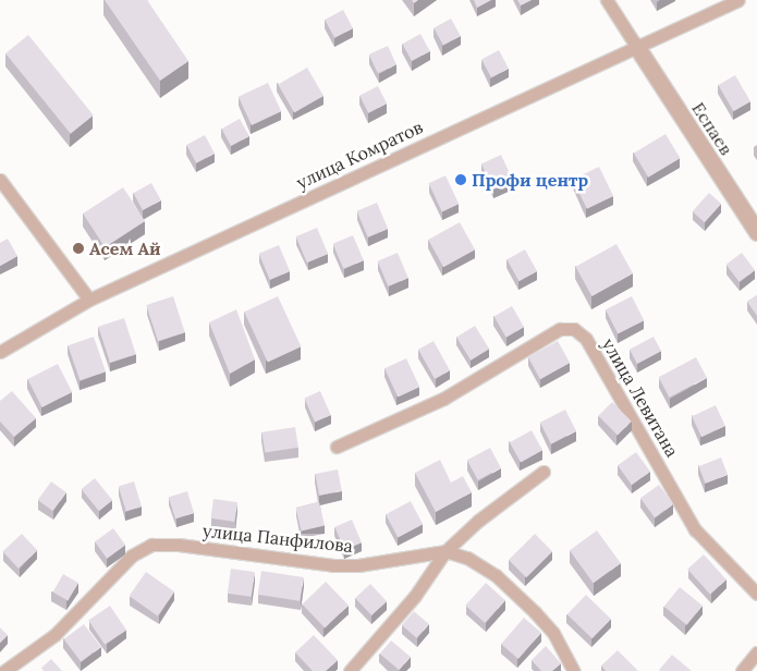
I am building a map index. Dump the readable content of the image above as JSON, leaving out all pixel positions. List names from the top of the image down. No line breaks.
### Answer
{"streets":{"street":["Еспаев","улица Комратов","улица Левитана","улица Панфилова"]},"crossings":[["Еспаев","улица Комратов"]],"places":["Профи центр","Асем Ай"]}
